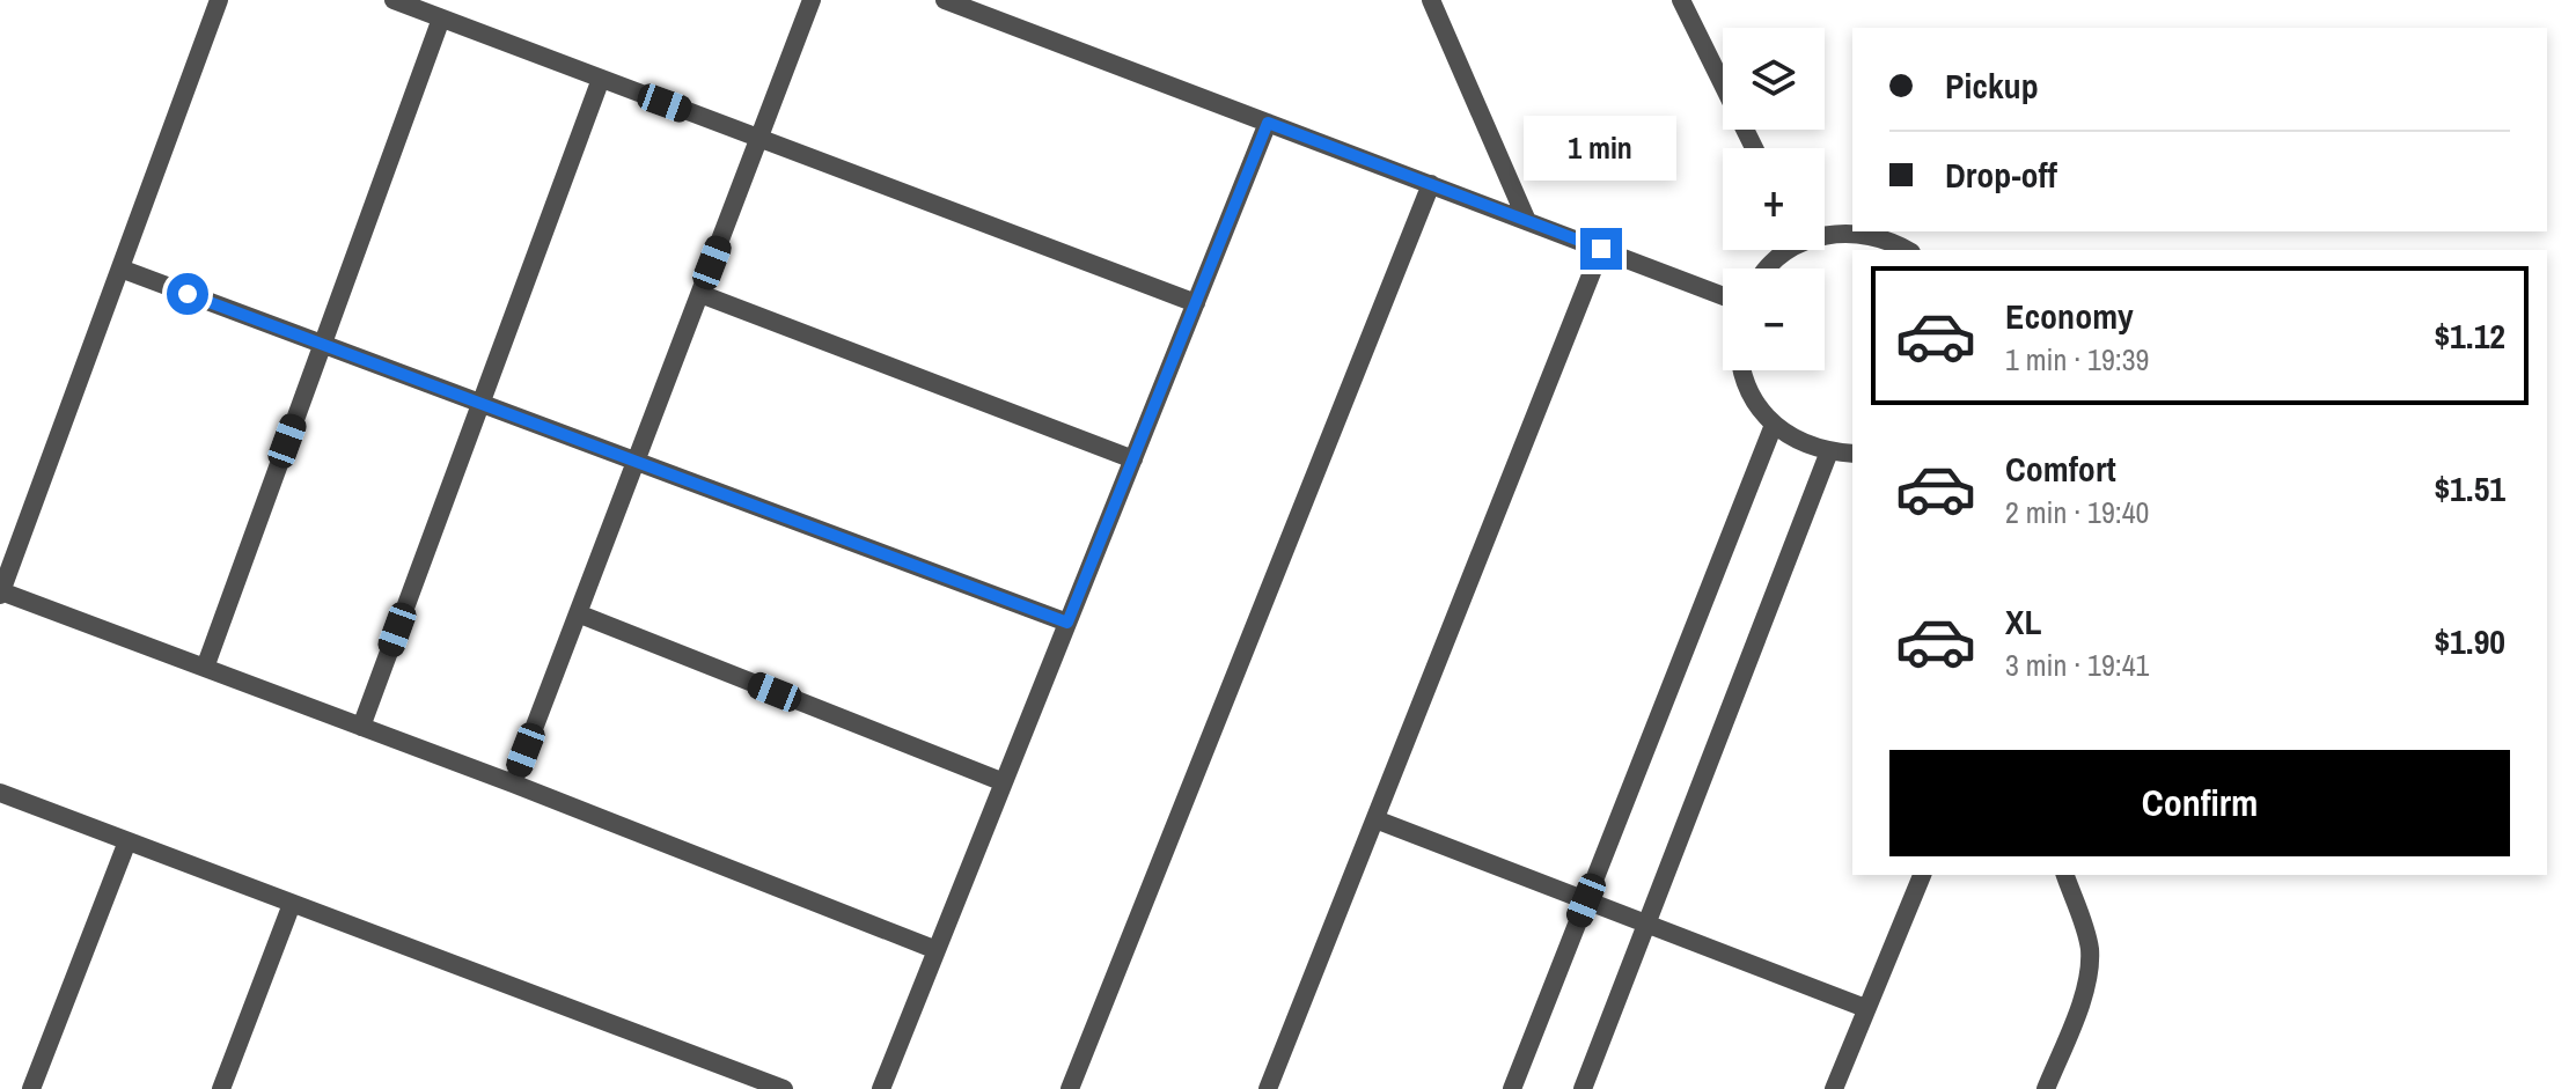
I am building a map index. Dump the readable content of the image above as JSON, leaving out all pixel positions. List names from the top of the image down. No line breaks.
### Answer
{"page":{"map_buttons":["+","−"],"banner":["Pickup","Drop-off"],"bubble":"1 min","list":[{"name":"Economy","note":"1 min · 19:39","value":"$1.12"},{"name":"Comfort","note":"2 min · 19:40","value":"$1.51"},{"name":"XL","note":"3 min · 19:41","value":"$1.90"}],"buttons":"Confirm"}}
